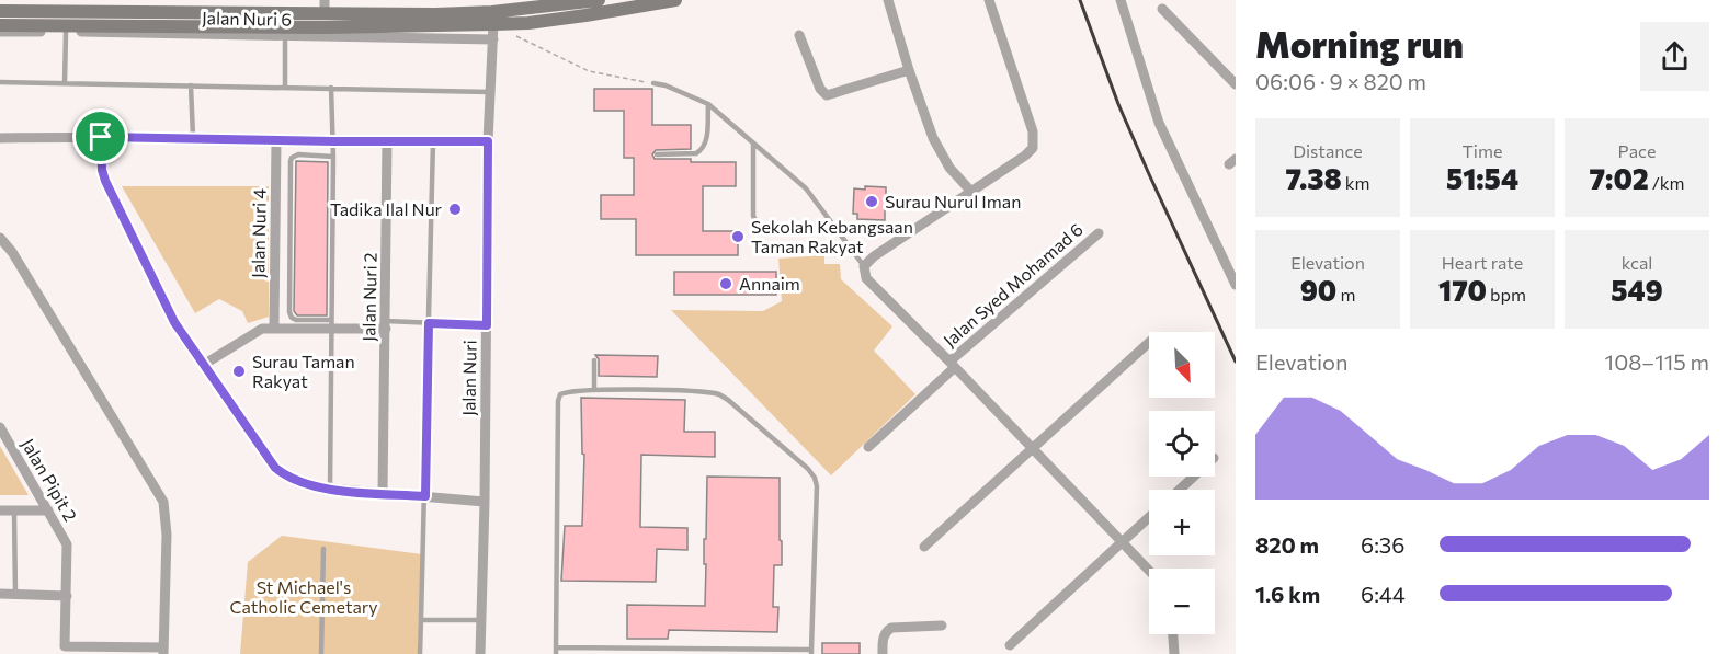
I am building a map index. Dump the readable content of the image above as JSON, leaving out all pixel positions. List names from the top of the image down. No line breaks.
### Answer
{"streets":{"street":["Jalan Nuri 6","Jalan Nuri 4","Jalan Syed Mohamad 6","Jalan Nuri 2","Jalan Nuri","Jalan Pipit 2"]},"crossings":[["Jalan Nuri 6","Jalan Nuri"]],"parks":["St Michael's Catholic Cemetary"],"places":["Surau Nurul Iman","Tadika Ilal Nur","Sekolah Kebangsaan Taman Rakyat","Annaim","Surau Taman Rakyat"],"north":"bottom right","page":{"heading":["Morning run","06:06 · 9 × 820 m"],"stats":[["Distance","7.38 km"],["Time","51:54"],["Pace","7:02 /km"],["Elevation","90 m"],["Heart rate","170 bpm"],["kcal","549"]],"map_buttons":["+","−"],"chart":["Elevation","108–115 m"],"list":[{"name":"820 m","note":"6:36"},{"name":"1.6 km","note":"6:44"}]}}
